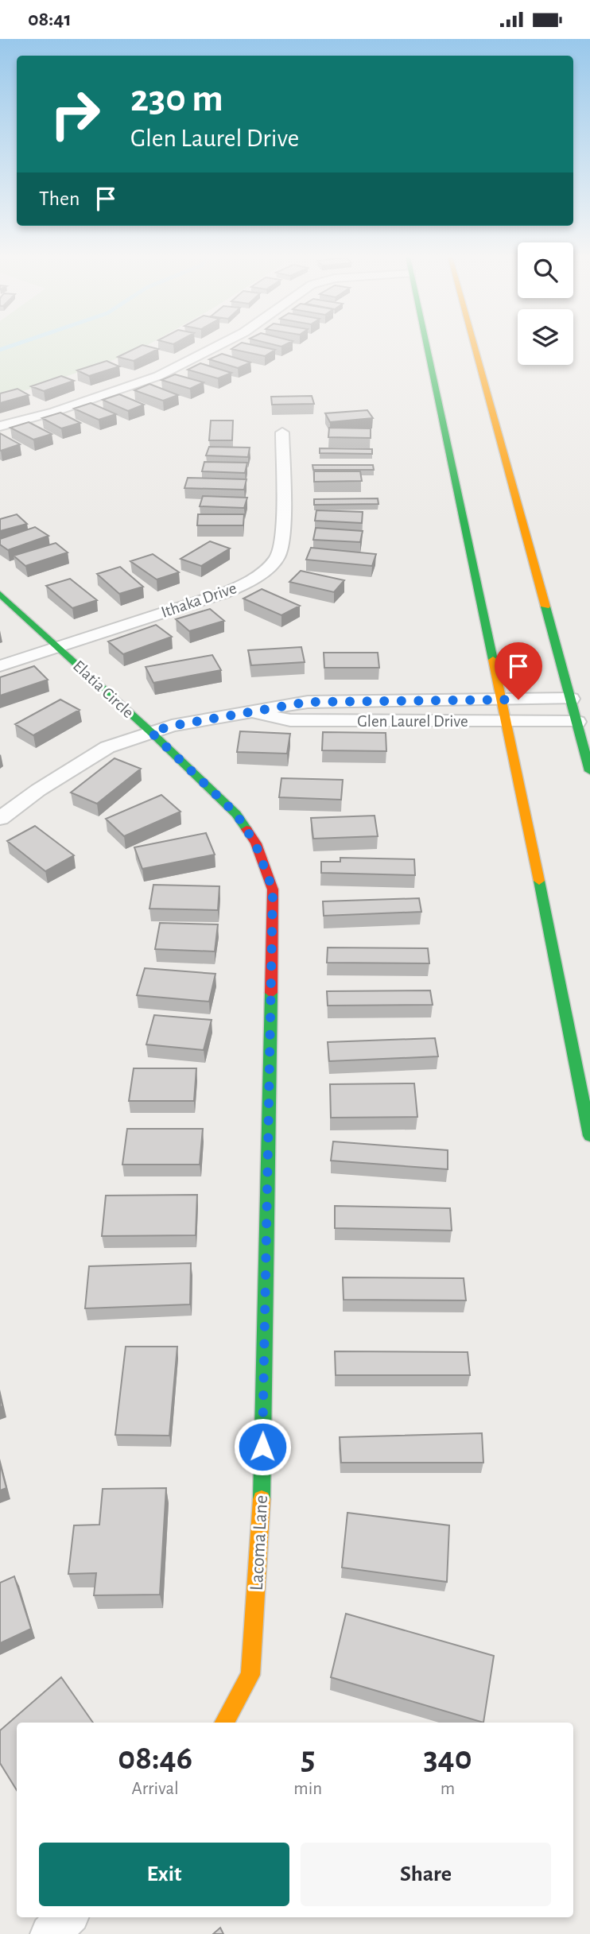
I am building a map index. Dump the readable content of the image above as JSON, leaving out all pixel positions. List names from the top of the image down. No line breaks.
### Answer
{"streets":{"main road":["Elatia Circle","Lacoma Lane"],"street":["Ithaka Drive","Glen Laurel Drive"]},"crossings":[["Ithaka Drive","Elatia Circle"],["Elatia Circle","Glen Laurel Drive"],["Elatia Circle","Lacoma Lane"],["Glen Laurel Drive","Lacoma Lane"]],"page":{"status":"08:41","turn":["230 m","Glen Laurel Drive"],"then":"Then","eta":["08:46","Arrival","5","min","340","m"],"buttons":["Exit","Share"]}}
